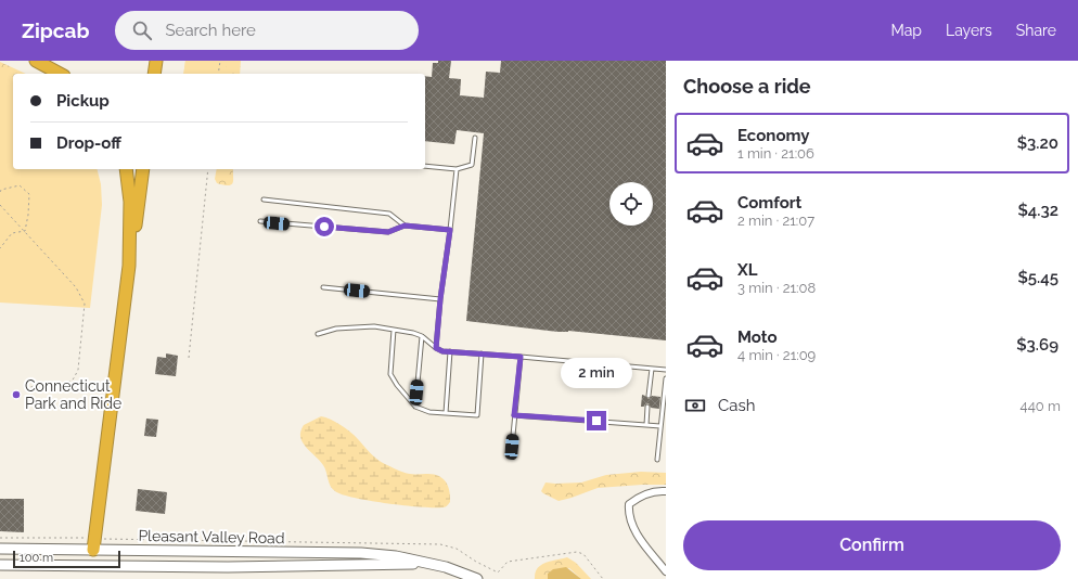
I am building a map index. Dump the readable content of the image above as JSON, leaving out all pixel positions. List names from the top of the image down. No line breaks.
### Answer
{"streets":{"main road":["Pleasant Valley Road"]},"places":["Connecticut Park and Ride"],"scale_bar":"100 m","page":{"header":"Zipcab","search":"Search here","nav":["Map","Layers","Share"],"heading":"Choose a ride","banner":["Pickup","Drop-off"],"list":[{"name":"Economy","note":"1 min · 21:06","value":"$3.20"},{"name":"Comfort","note":"2 min · 21:07","value":"$4.32"},{"name":"XL","note":"3 min · 21:08","value":"$5.45"},{"name":"Moto","note":"4 min · 21:09","value":"$3.69"}],"bubble":"2 min","pay":["Cash","440 m"],"buttons":"Confirm","scale":"100 m"}}
